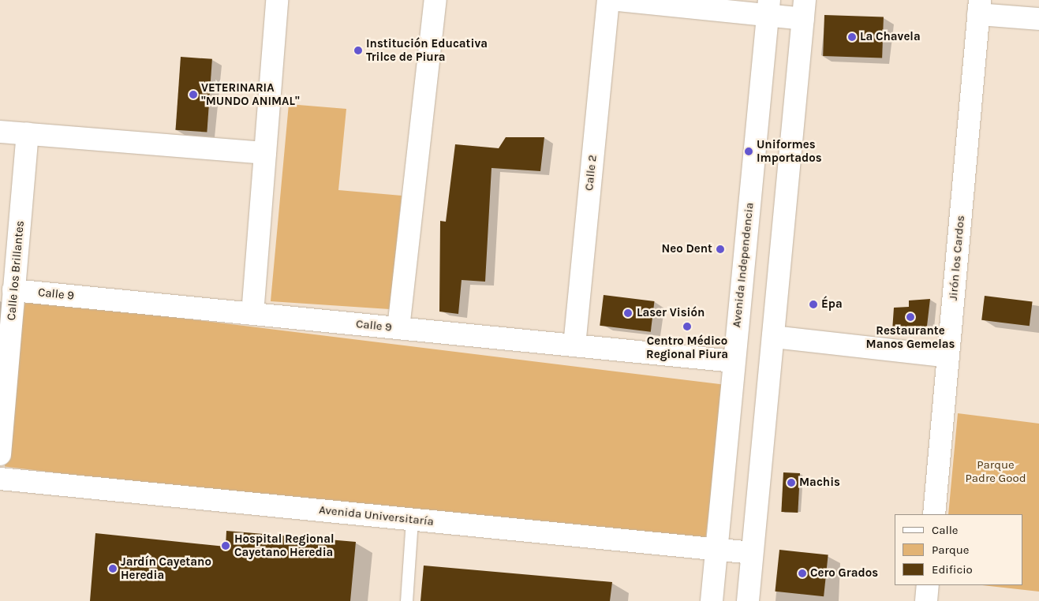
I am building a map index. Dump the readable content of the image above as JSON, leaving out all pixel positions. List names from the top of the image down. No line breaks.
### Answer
{"streets":{"street":["Calle 2","Jirón los Cardos","Avenida Independencia","Calle los Brillantes","Calle 9","Avenida Universitaría"]},"crossings":[["Calle 2","Calle 9"],["Avenida Independencia","Calle 9"],["Avenida Independencia","Avenida Universitaría"],["Calle los Brillantes","Calle 9"]],"parks":["Parque Padre Good"],"places":["La Chavela","Institución Educativa Trilce de Piura","VETERINARIA \"MUNDO ANIMAL\"","Uniformes Importados","Neo Dent","Épa","Laser Visión","Restaurante Manos Gemelas","Centro Médico Regional Piura","Machis","Hospital Regional Cayetano Heredia","Jardín Cayetano Heredia","Cero Grados"],"legend":["Calle","Parque","Edificio"]}
